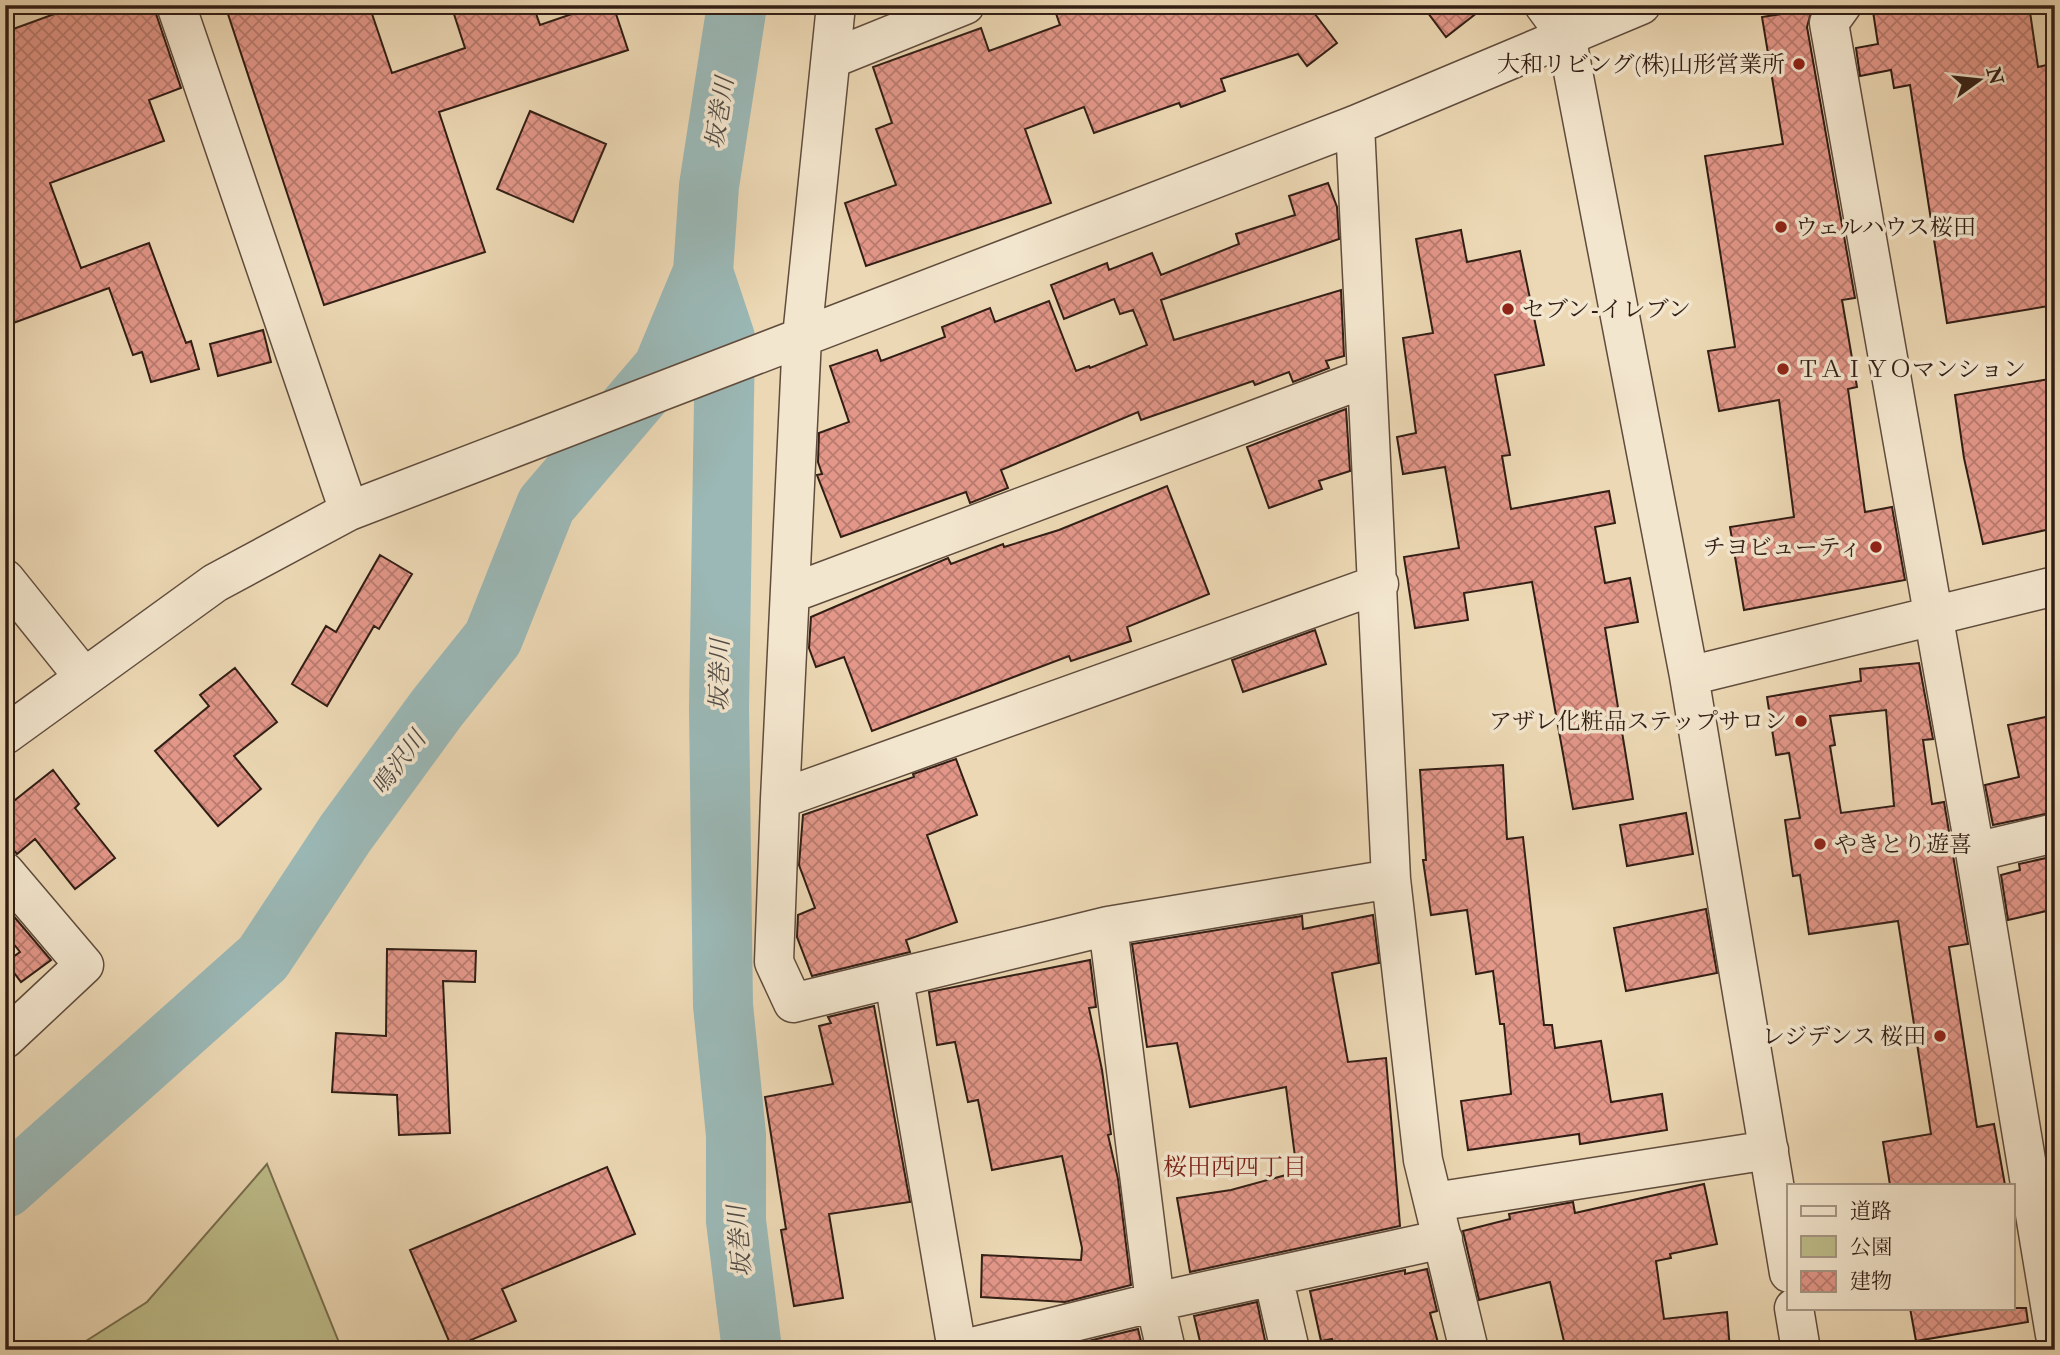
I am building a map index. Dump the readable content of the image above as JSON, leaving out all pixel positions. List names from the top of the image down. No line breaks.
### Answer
{"districts":["桜田西四丁目"],"water":["坂巻川","鳴沢川"],"places":["大和リビング(株)山形営業所","ウェルハウス桜田","セブン-イレブン","ＴＡＩＹＯマンション","チヨビューティ","アザレ化粧品ステップサロン","やきとり遊喜","レジデンス 桜田"],"legend":["道路","公園","建物"],"north":"right"}
